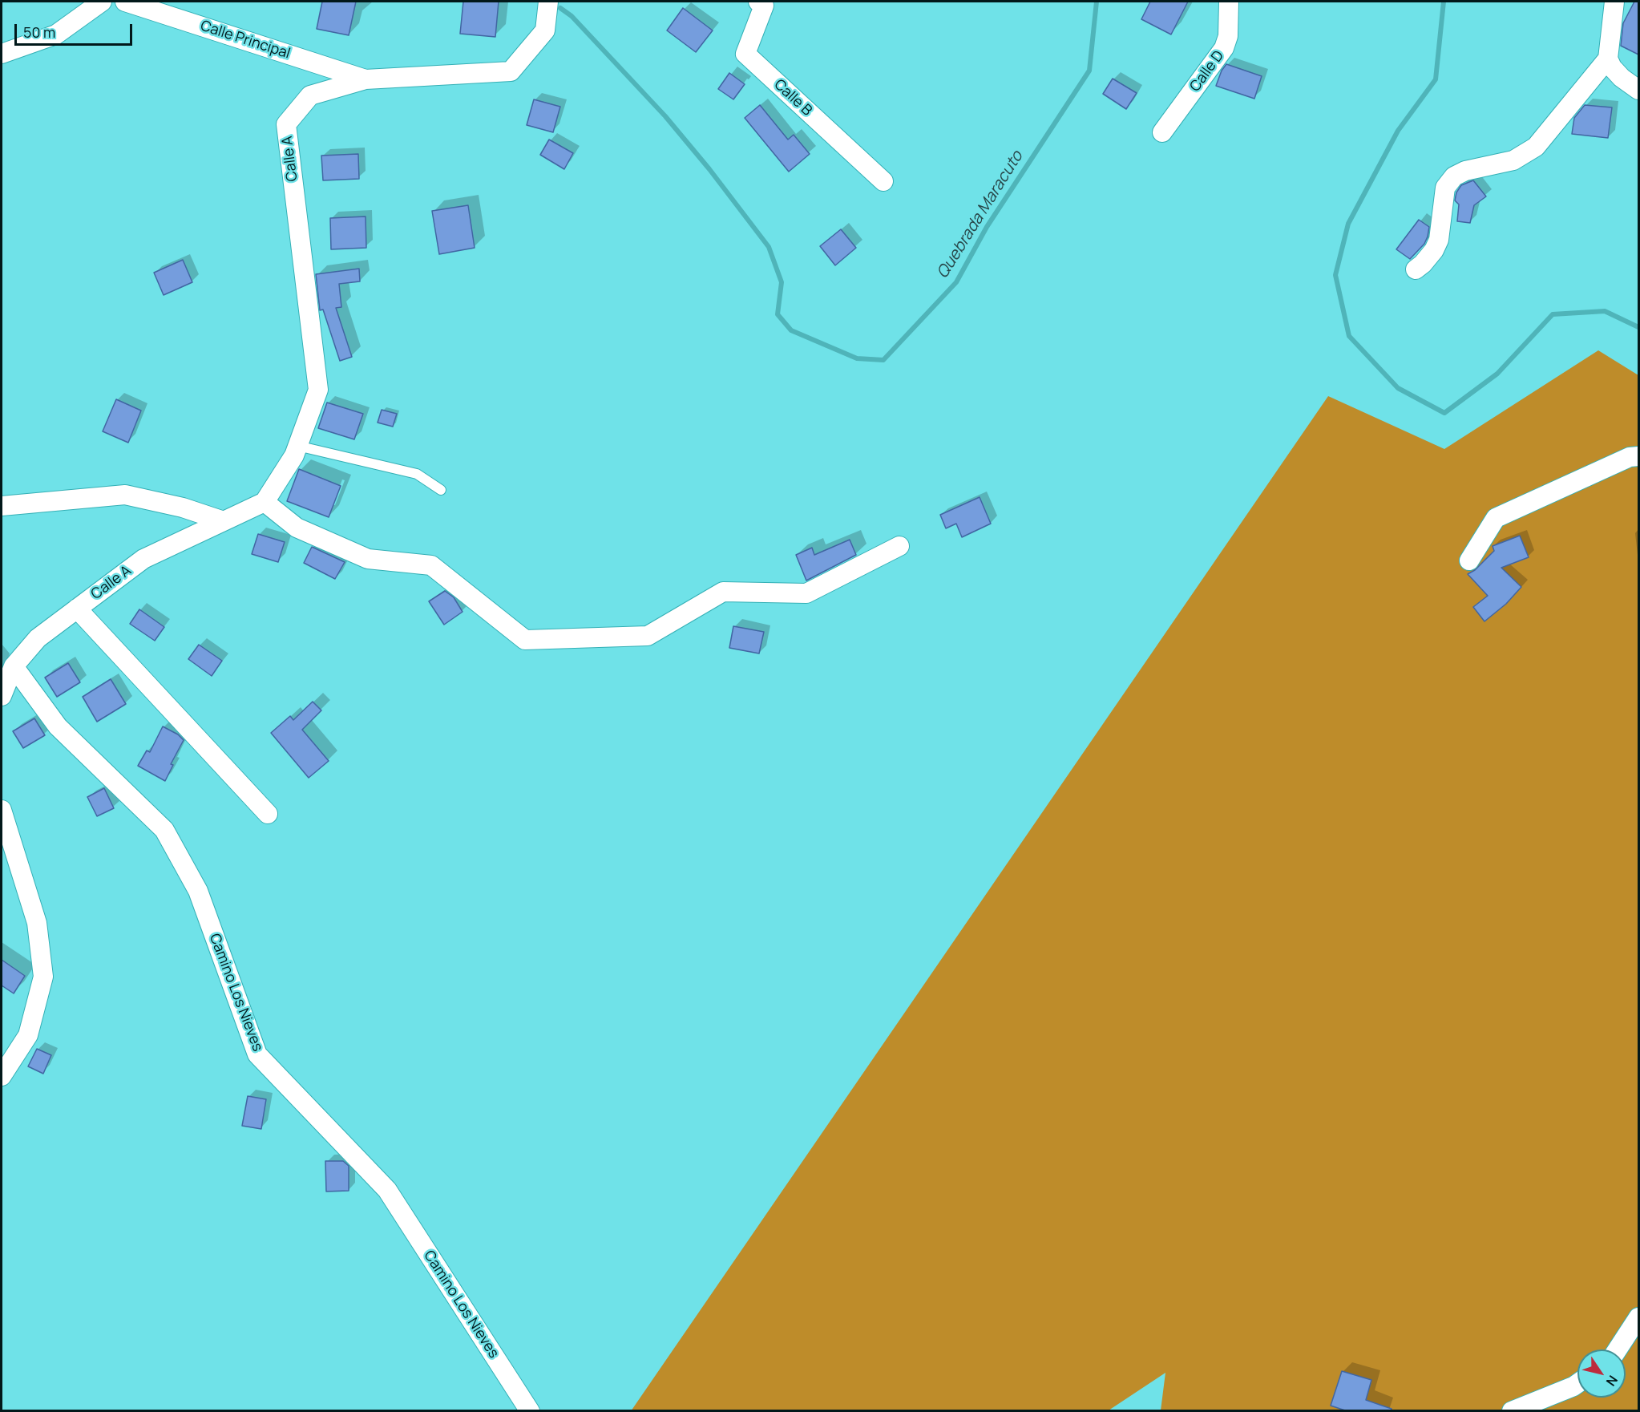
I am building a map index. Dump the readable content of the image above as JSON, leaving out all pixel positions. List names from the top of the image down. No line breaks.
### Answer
{"streets":{"street":["Calle Principal","Calle D","Calle B","Calle A","Camino Los Nieves"]},"crossings":[["Calle Principal","Calle A"],["Calle A","Camino Los Nieves"]],"water":["Quebrada Maracuto"],"scale_bar":"50 m","north":"bottom right"}
